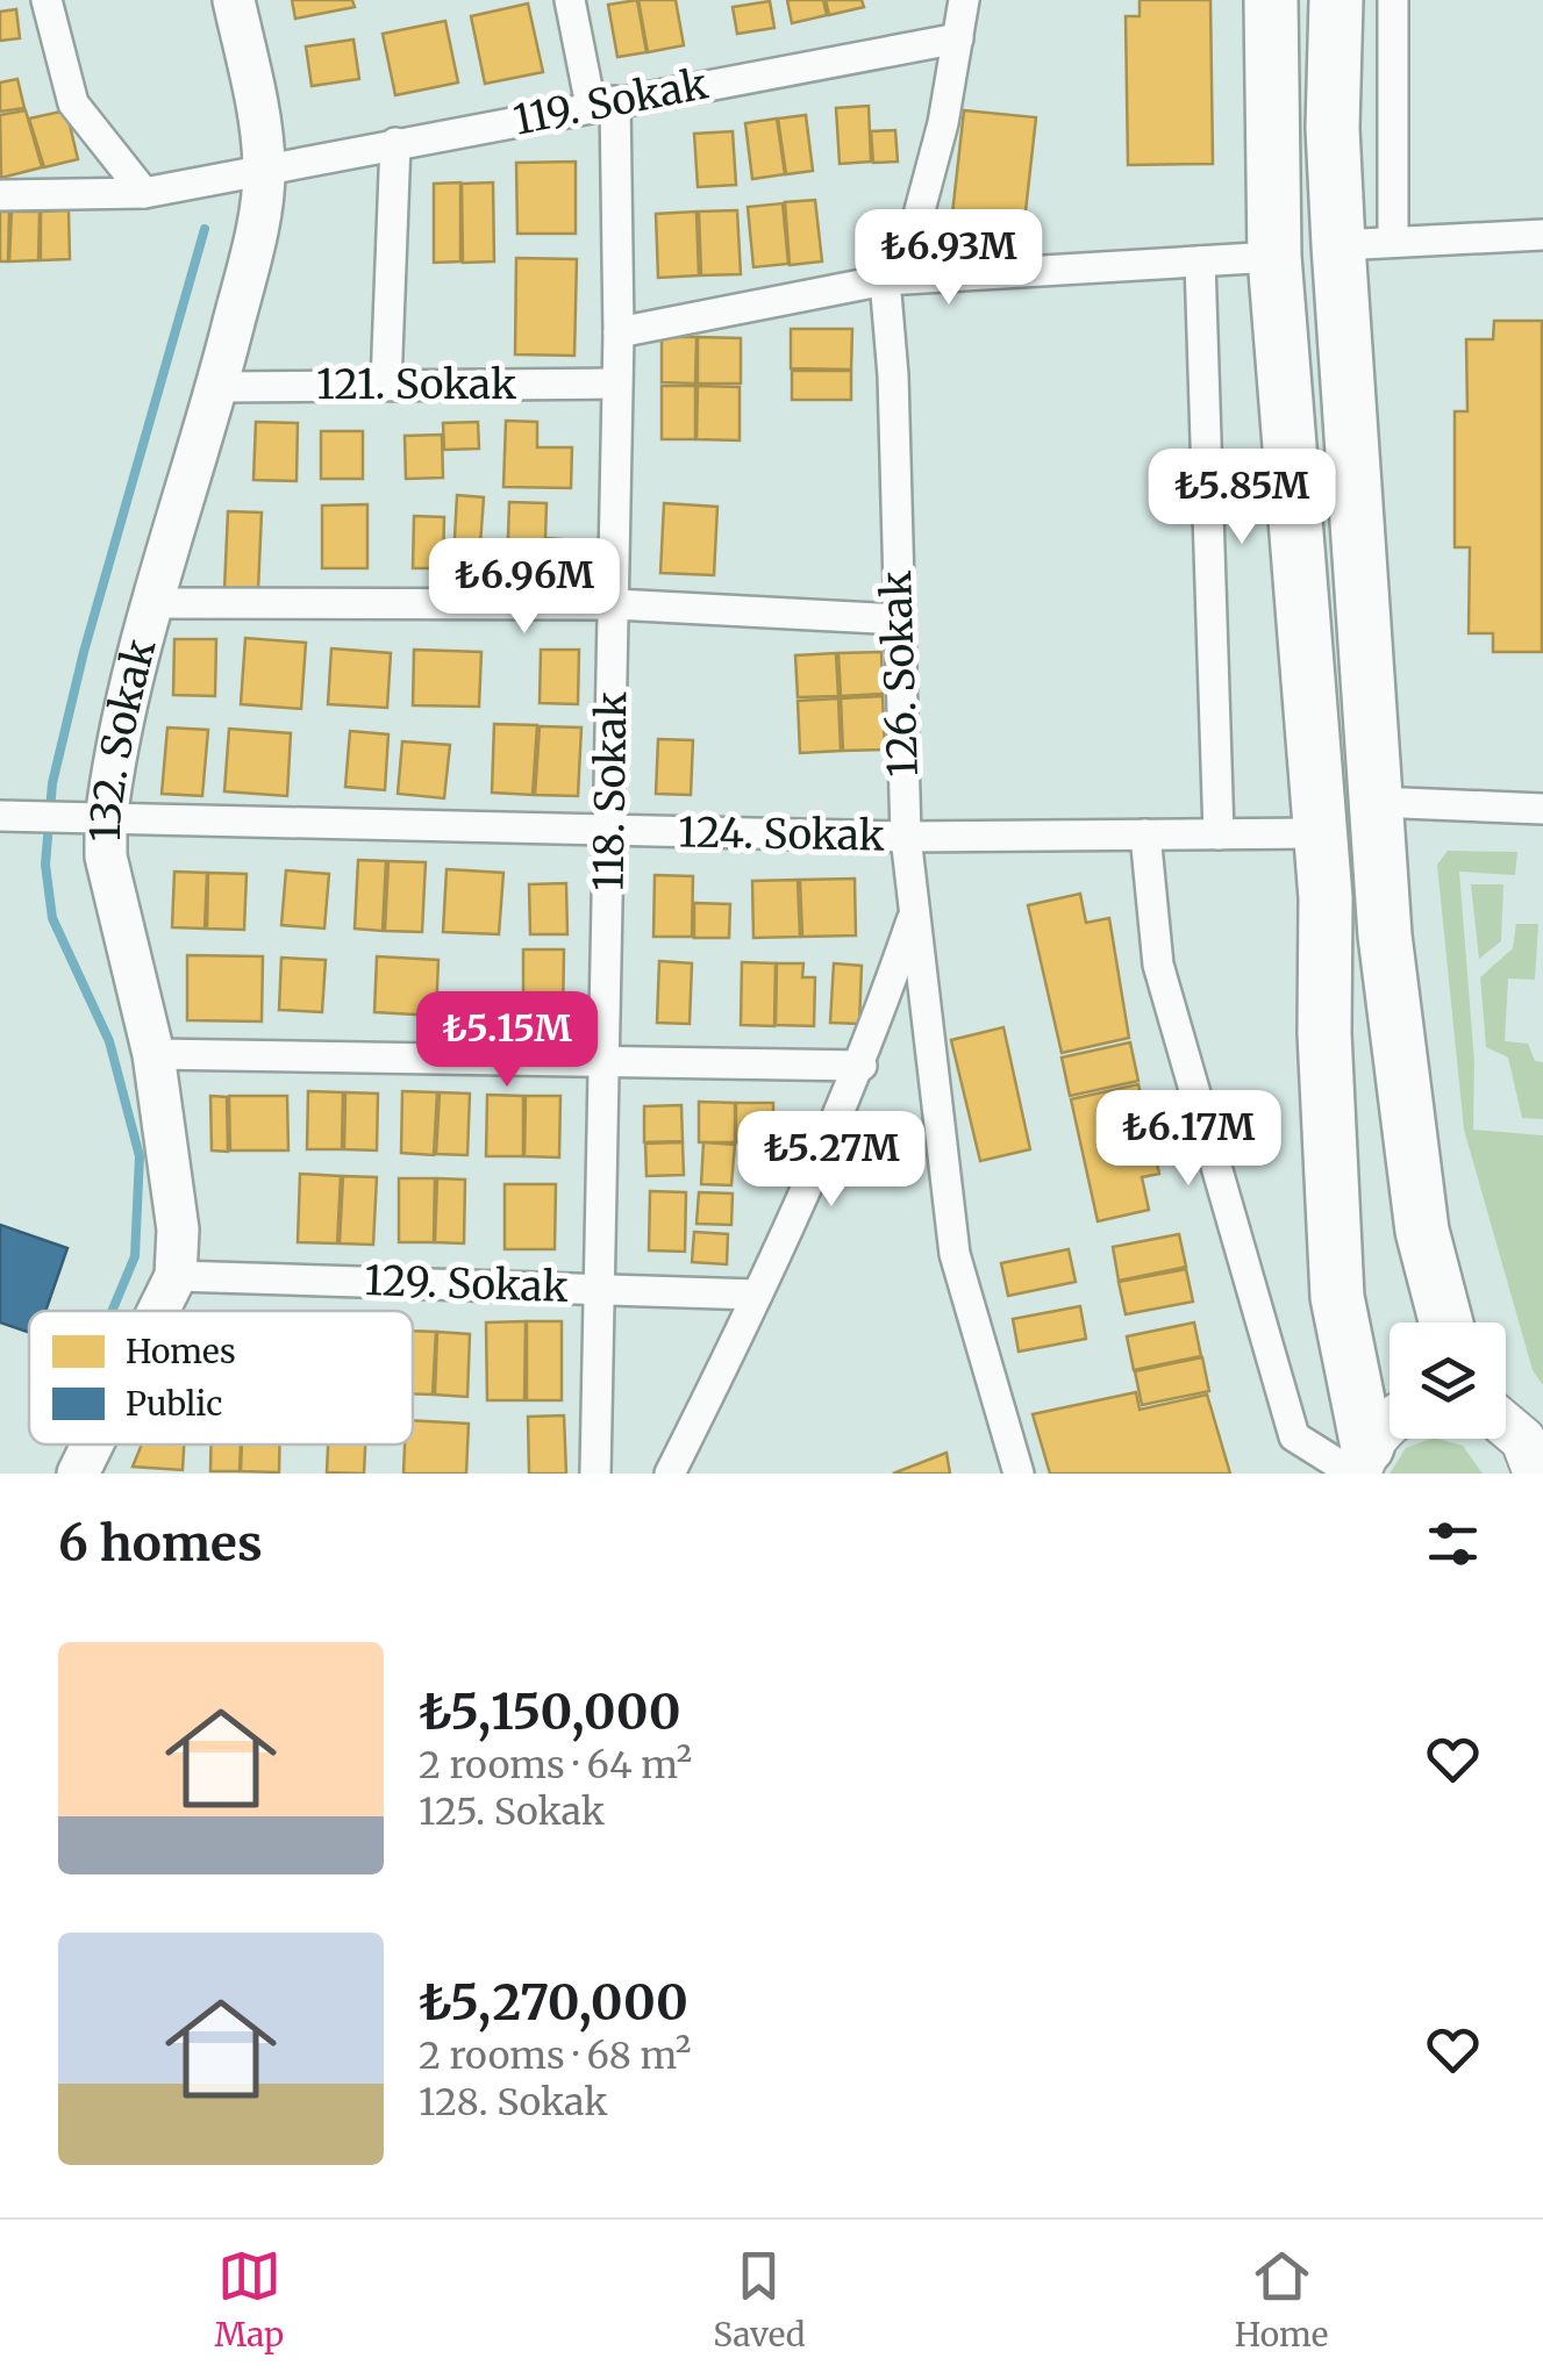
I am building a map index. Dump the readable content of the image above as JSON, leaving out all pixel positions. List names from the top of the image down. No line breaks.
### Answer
{"streets":{"main road":["132. Sokak"],"street":["119. Sokak","121. Sokak","126. Sokak","118. Sokak","124. Sokak","129. Sokak"]},"crossings":[["119. Sokak","132. Sokak"],["119. Sokak","118. Sokak"],["121. Sokak","132. Sokak"],["121. Sokak","118. Sokak"],["126. Sokak","124. Sokak"],["132. Sokak","124. Sokak"],["132. Sokak","129. Sokak"],["118. Sokak","124. Sokak"],["118. Sokak","129. Sokak"]],"legend":["Homes","Public"],"page":{"price":["₺6.93M","₺5.85M","₺6.96M","₺5.15M","₺6.17M","₺5.27M"],"heading":"6 homes","list":[{"name":"₺5,150,000","note":"2 rooms · 64 m² · 125. Sokak"},{"name":"₺5,270,000","note":"2 rooms · 68 m² · 128. Sokak"}],"tabs":["Map","Saved","Home"]}}
